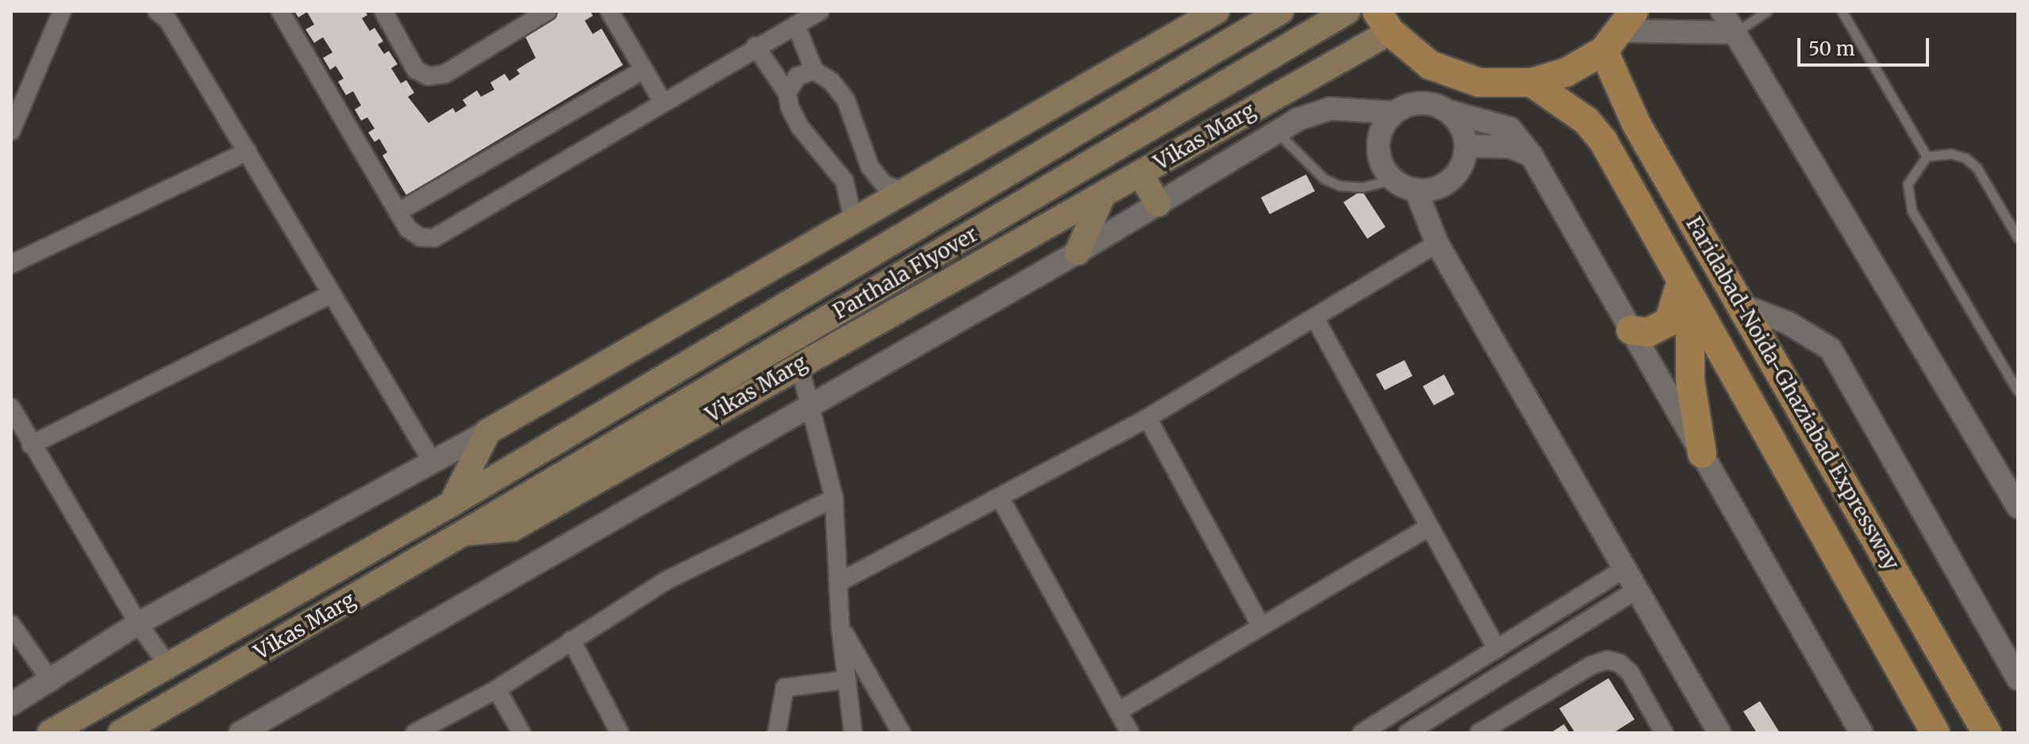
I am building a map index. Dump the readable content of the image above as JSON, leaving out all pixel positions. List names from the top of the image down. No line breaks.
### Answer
{"streets":{"main road":["Vikas Marg","Parthala Flyover","Faridabad-Noida-Ghaziabad Expressway"]},"crossings":[["Vikas Marg","Parthala Flyover"]],"scale_bar":"50 m"}
